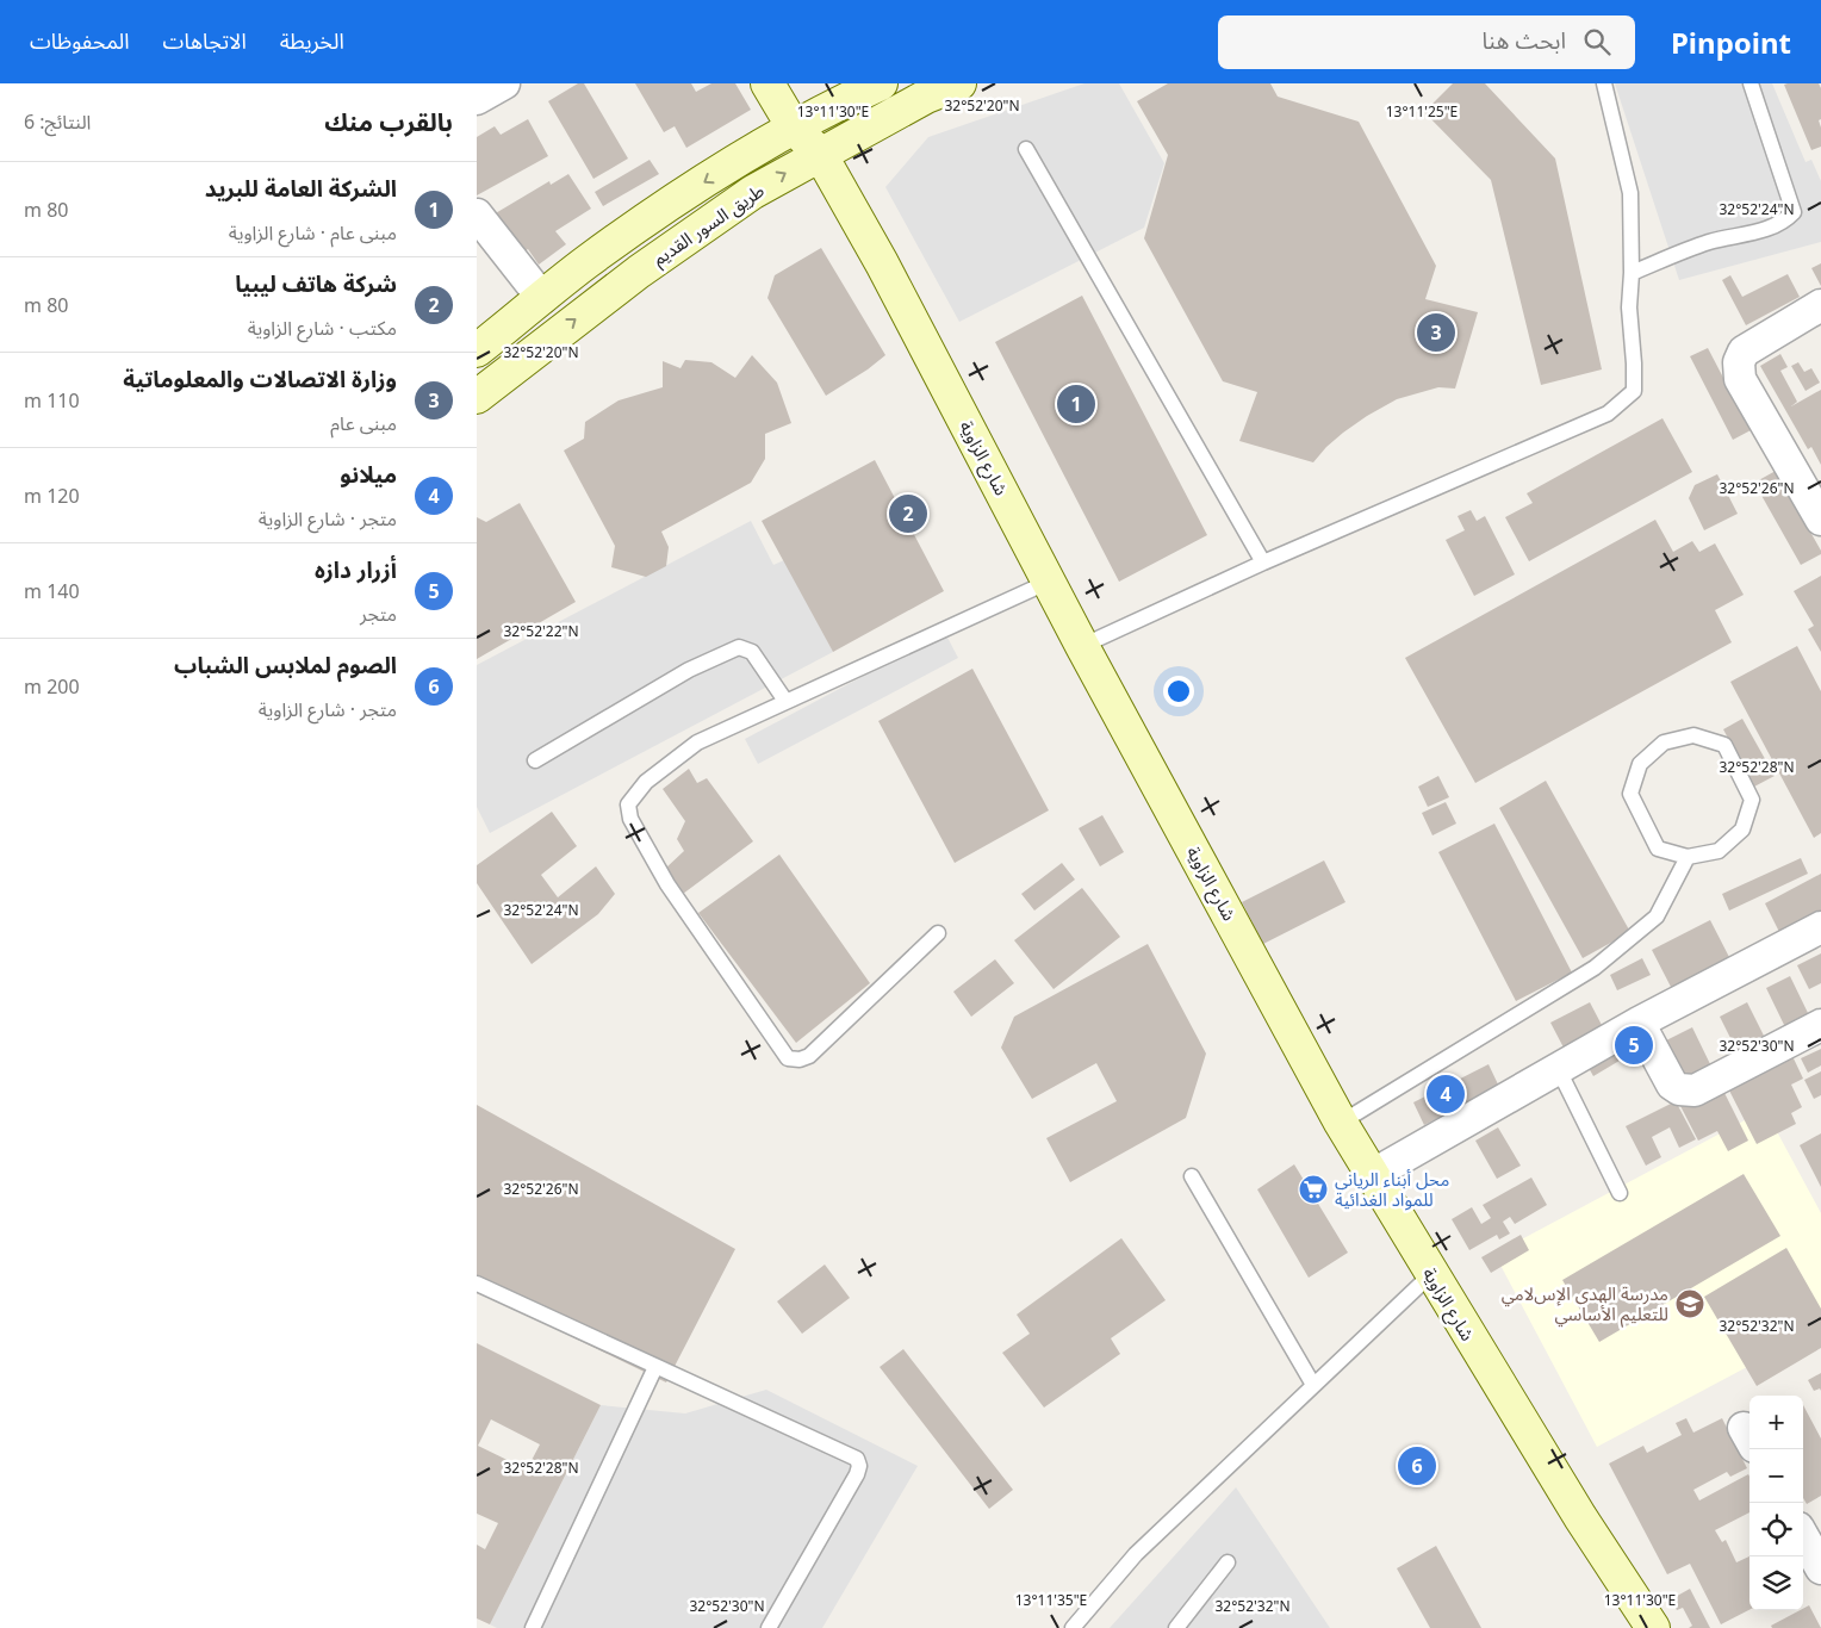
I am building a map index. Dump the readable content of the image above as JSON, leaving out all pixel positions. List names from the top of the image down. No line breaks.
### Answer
{"streets":{"main road":["طريق السور القديم","شارع الزاوية"]},"crossings":[["طريق السور القديم","شارع الزاوية"]],"places":{"supermarket":["محل أبناء الرياني للمواد الغدائية"],"school or university":["مدرسة الهدى الإسﻻمي للتعليم الأساسي"]},"page":{"header":"Pinpoint","search":"ابحث هنا","nav":["الخريطة","الاتجاهات","المحفوظات"],"heading":["بالقرب منك","النتائج: 6"],"list":[{"mark":"1","name":"الشركة العامة للبريد","note":"مبنى عام · شارع الزاوية","value":"80 m"},{"mark":"2","name":"شركة هاتف ليبيا","note":"مكتب · شارع الزاوية","value":"80 m"},{"mark":"3","name":"وزارة الاتصالات والمعلوماتية","note":"مبنى عام","value":"110 m"},{"mark":"4","name":"ميلانو","note":"متجر · شارع الزاوية","value":"120 m"},{"mark":"5","name":"أزرار دازه","note":"متجر","value":"140 m"},{"mark":"6","name":"الصوم لملابس الشباب","note":"متجر · شارع الزاوية","value":"200 m"}],"pins":["3","1","2","5","4","6"],"map_buttons":["+","−"]},"coordinates":["32°52'20\"N","13°11'30\"E","13°11'25\"E","32°52'24\"N","32°52'26\"N","32°52'22\"N","32°52'28\"N","32°52'30\"N","32°52'32\"N","13°11'35\"E"]}
